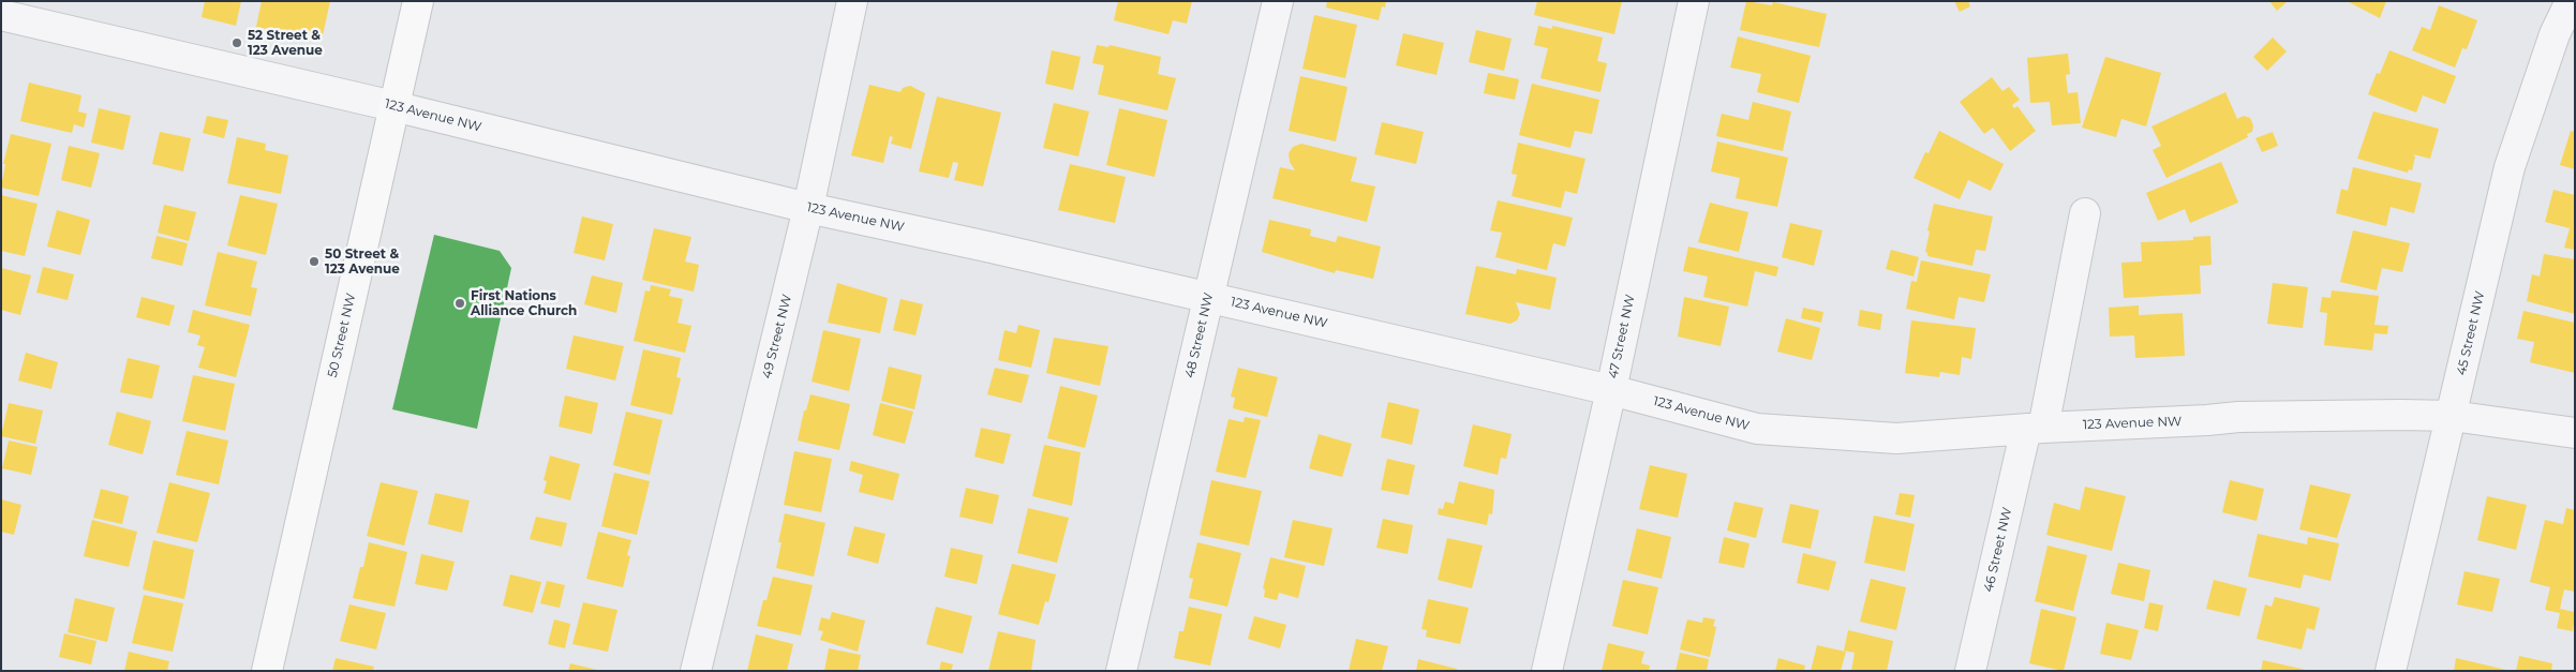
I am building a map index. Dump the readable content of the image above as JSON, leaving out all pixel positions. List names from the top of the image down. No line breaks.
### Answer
{"streets":{"main road":["50 Street NW"],"street":["123 Avenue NW","45 Street NW","48 Street NW","49 Street NW","47 Street NW","46 Street NW"]},"crossings":[["123 Avenue NW","45 Street NW"],["123 Avenue NW","50 Street NW"],["123 Avenue NW","48 Street NW"],["123 Avenue NW","49 Street NW"],["123 Avenue NW","47 Street NW"],["123 Avenue NW","46 Street NW"]],"places":["52 Street & 123 Avenue","50 Street & 123 Avenue","First Nations Alliance Church"]}
